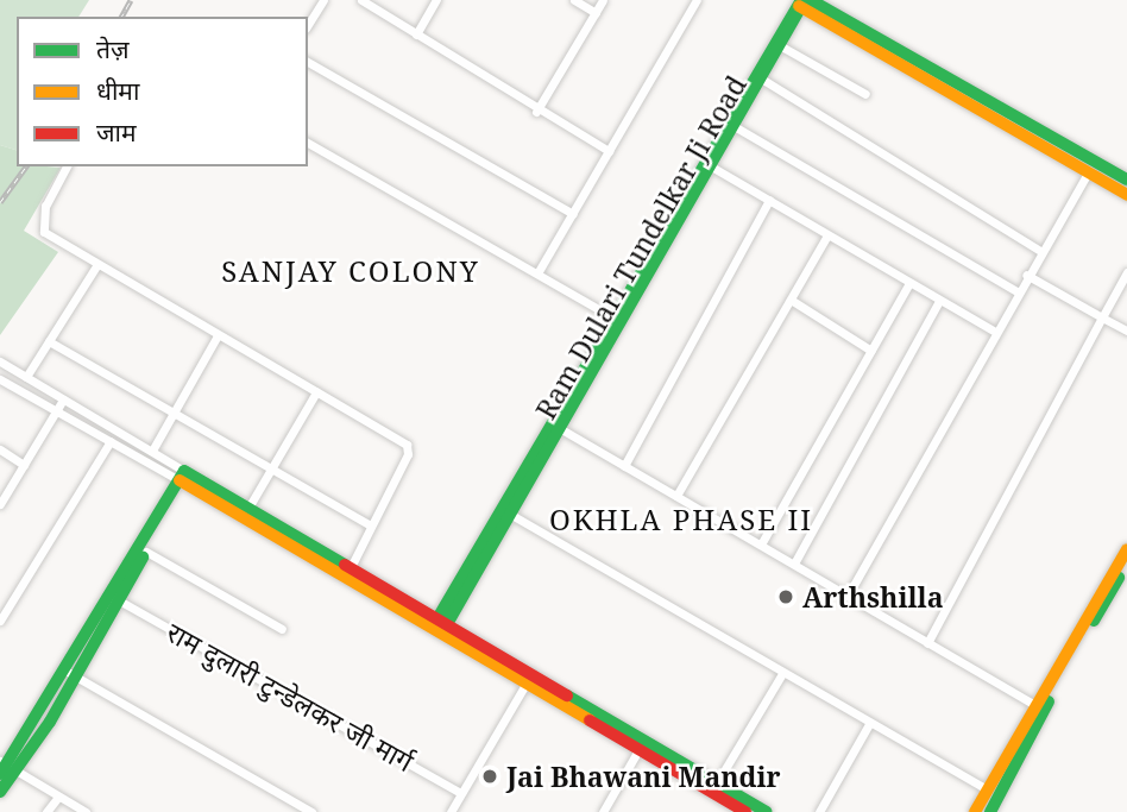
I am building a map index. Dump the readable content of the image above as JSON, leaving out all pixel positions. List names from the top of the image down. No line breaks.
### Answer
{"streets":{"street":["Ram Dulari Tundelkar Ji Road","राम दुलारी टुन्डेलकर जी मार्ग"]},"districts":["SANJAY COLONY","OKHLA PHASE II"],"places":["Arthshilla","Jai Bhawani Mandir"],"legend":["तेज़","धीमा","जाम"]}
